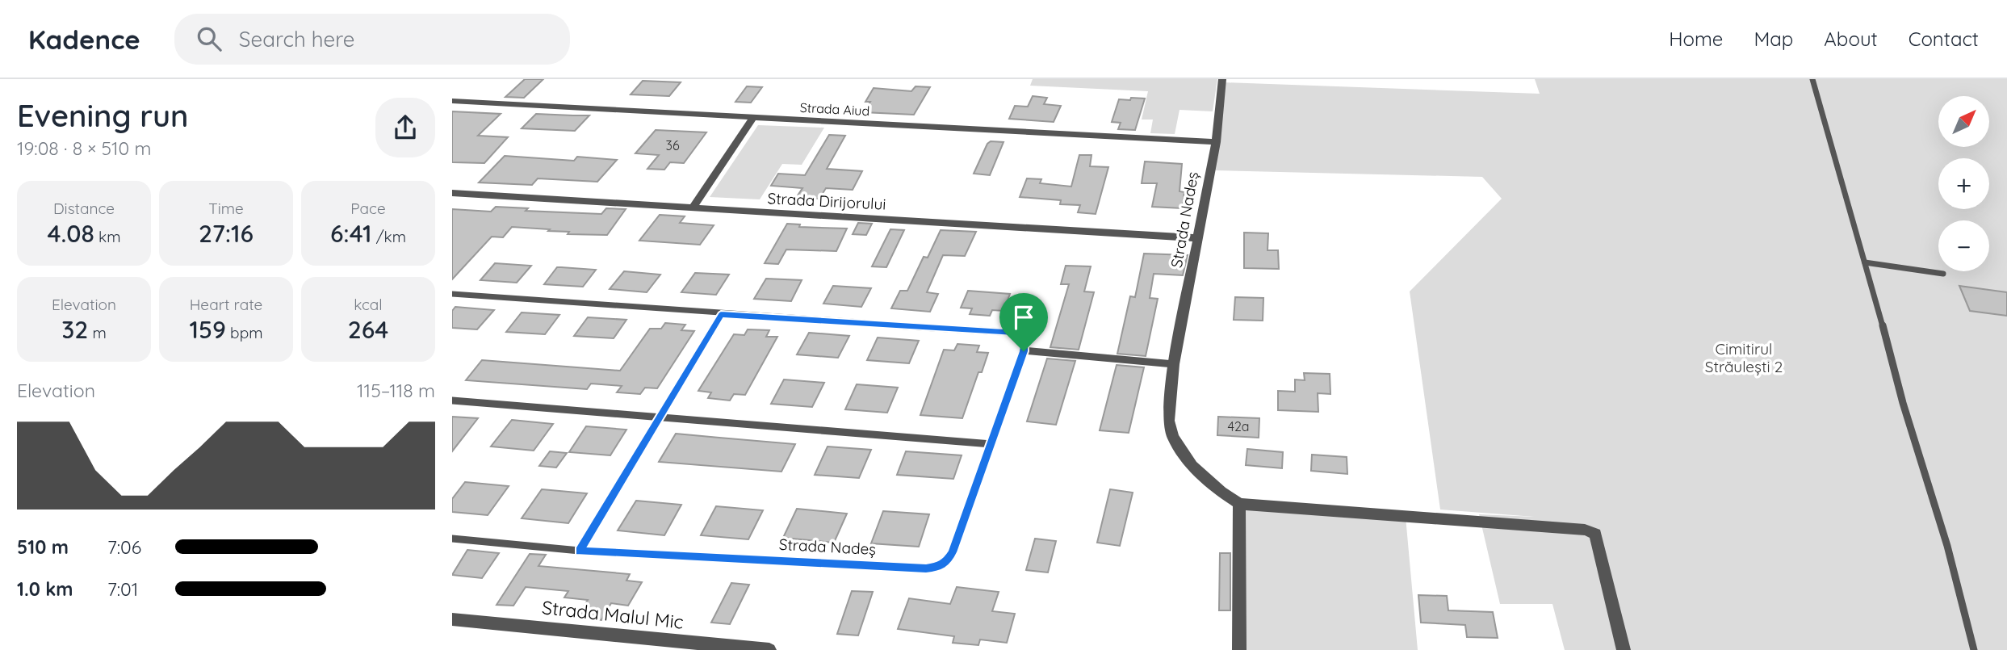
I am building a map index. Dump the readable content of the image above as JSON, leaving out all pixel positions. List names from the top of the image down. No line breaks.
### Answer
{"streets":{"street":["Strada Aiud","Strada Dirijorului","Strada Nadeș","Strada Malul Mic"]},"crossings":[["Strada Aiud","Strada Nadeș"],["Strada Dirijorului","Strada Nadeș"]],"parks":["Cimitirul Străulești 2"],"house_numbers":["36","42a"],"north":"top right","page":{"header":"Kadence","search":"Search here","nav":["Home","Map","About","Contact"],"heading":["Evening run","19:08 · 8 × 510 m"],"map_buttons":["+","−"],"stats":[["Distance","4.08 km"],["Time","27:16"],["Pace","6:41 /km"],["Elevation","32 m"],["Heart rate","159 bpm"],["kcal","264"]],"chart":["Elevation","115–118 m"],"list":[{"name":"510 m","note":"7:06"},{"name":"1.0 km","note":"7:01"}]}}
